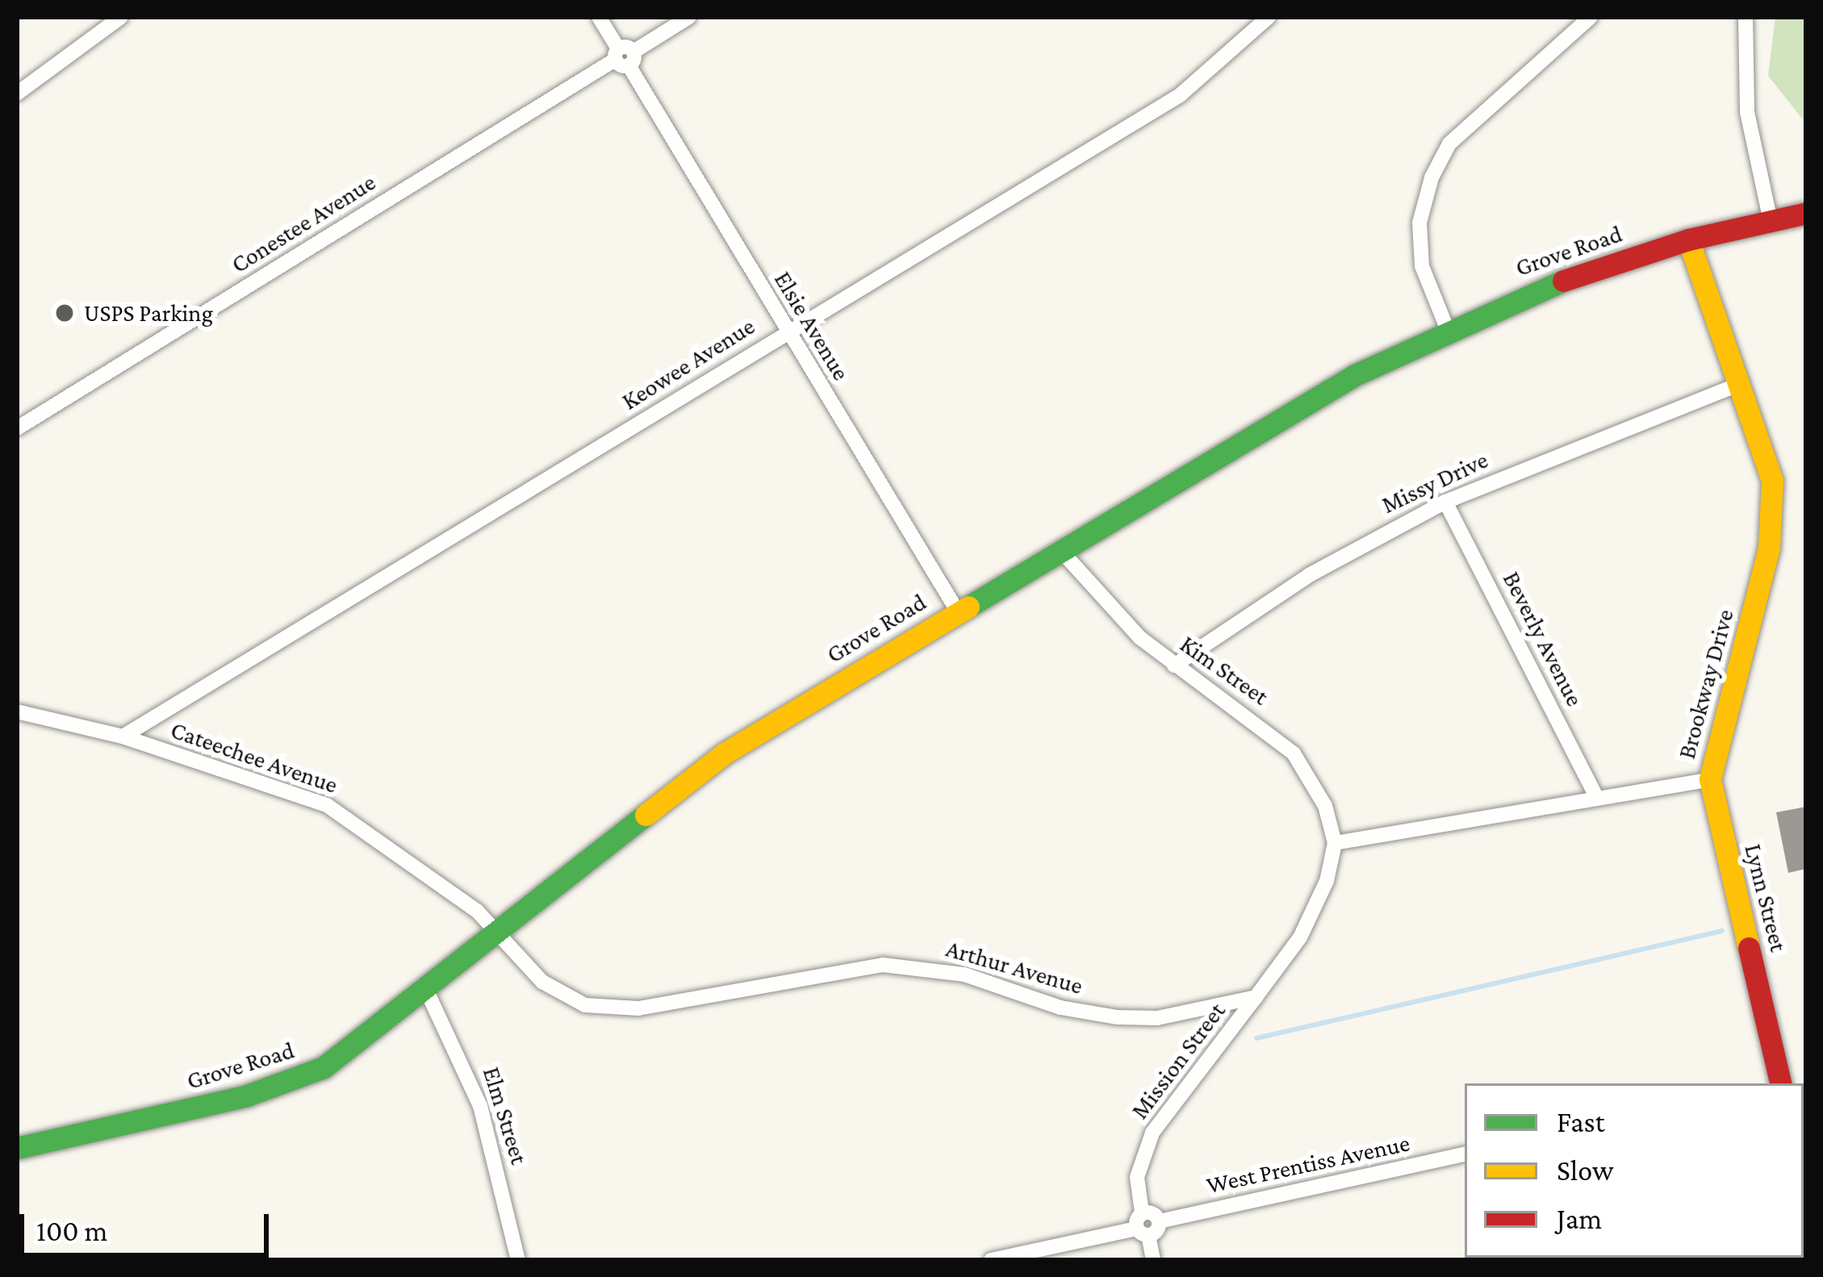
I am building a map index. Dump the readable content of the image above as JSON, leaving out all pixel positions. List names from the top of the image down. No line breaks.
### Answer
{"streets":{"main road":["Grove Road","Brookway Drive","Lynn Street"],"street":["Conestee Avenue","Elsie Avenue","Keowee Avenue","Missy Drive","Beverly Avenue","Kim Street","Cateechee Avenue","Arthur Avenue","Mission Street","Elm Street","West Prentiss Avenue"]},"crossings":[["Conestee Avenue","Elsie Avenue"],["Grove Road","Elsie Avenue"],["Grove Road","Kim Street"],["Grove Road","Brookway Drive"],["Grove Road","Cateechee Avenue"],["Grove Road","Arthur Avenue"],["Grove Road","Elm Street"],["Elsie Avenue","Keowee Avenue"],["Keowee Avenue","Cateechee Avenue"],["Missy Drive","Beverly Avenue"],["Missy Drive","Kim Street"],["Missy Drive","Brookway Drive"],["Beverly Avenue","Brookway Drive"],["Kim Street","Brookway Drive"],["Brookway Drive","Lynn Street"],["Cateechee Avenue","Arthur Avenue"],["Arthur Avenue","Mission Street"],["Mission Street","West Prentiss Avenue"]],"places":["USPS Parking"],"legend":["Fast","Slow","Jam"],"scale_bar":"100 m"}
